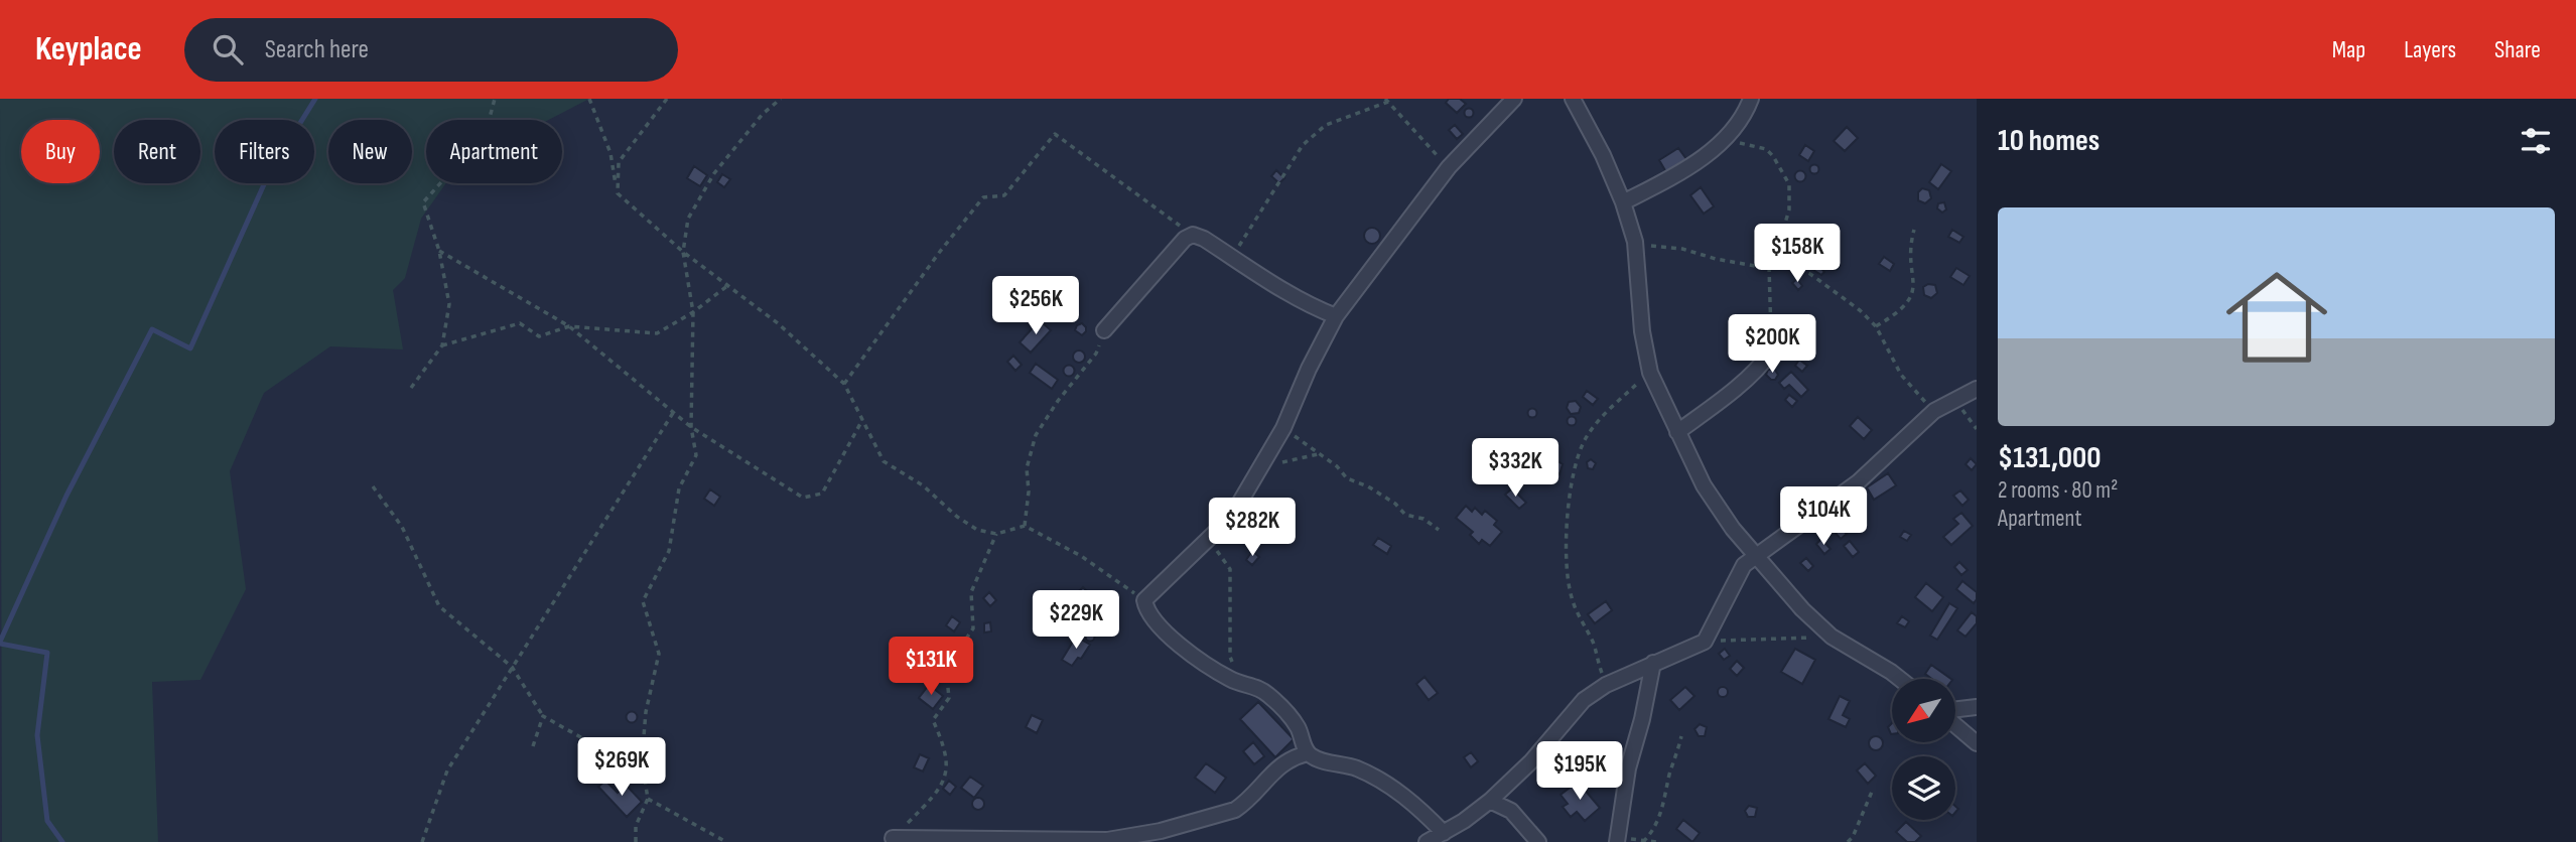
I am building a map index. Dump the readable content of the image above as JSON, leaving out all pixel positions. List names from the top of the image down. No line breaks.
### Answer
{"north":"bottom left","page":{"header":"Keyplace","search":"Search here","nav":["Map","Layers","Share"],"heading":"10 homes","chip":["Buy","Rent","Filters","New","Apartment"],"list":[{"name":"$131,000","note":"2 rooms · 80 m² · Apartment"}],"price":["$158K","$256K","$200K","$332K","$104K","$282K","$229K","$131K","$269K","$195K"]}}
